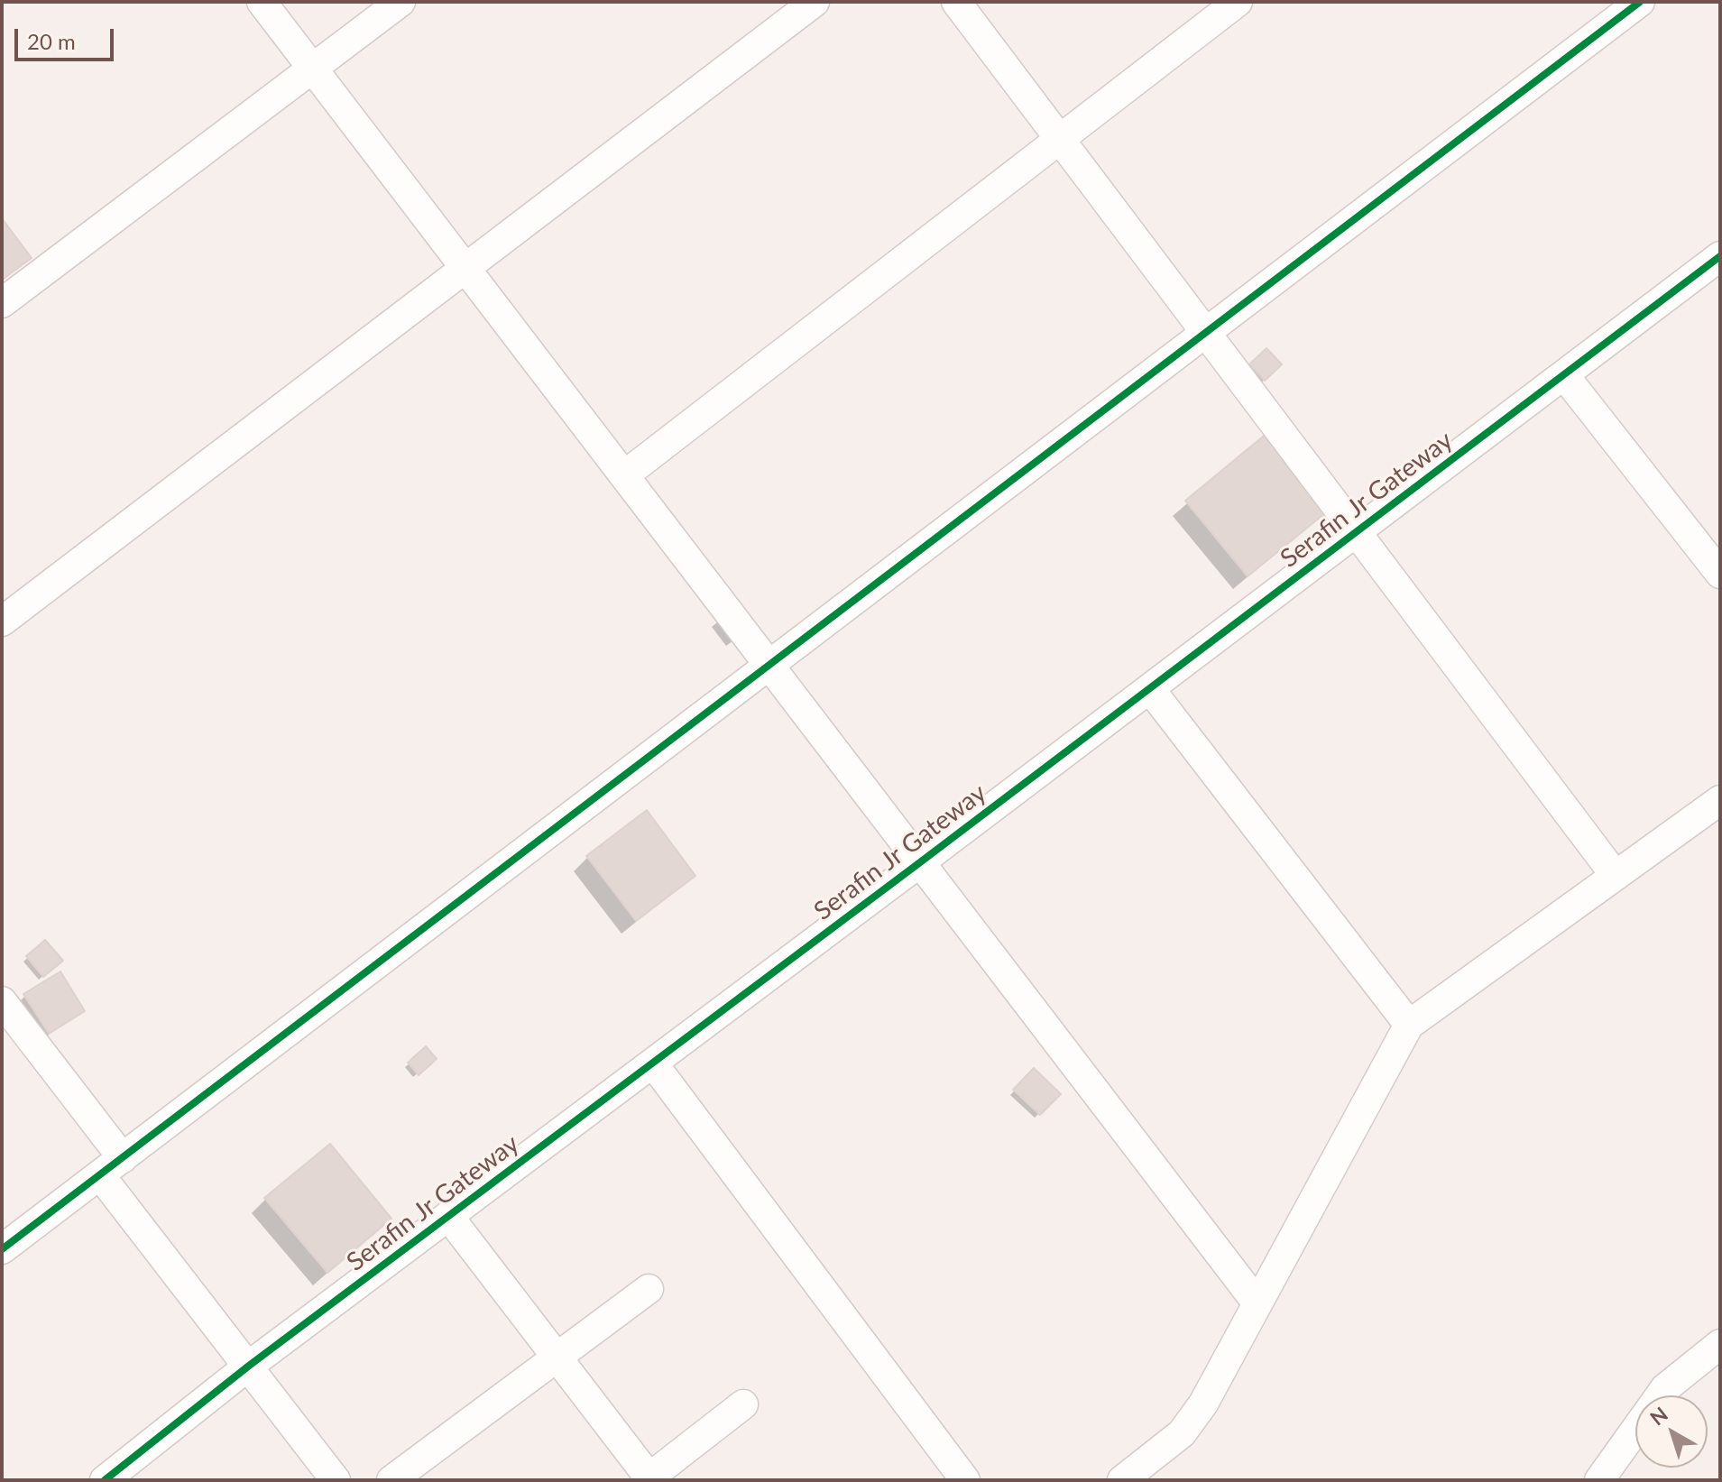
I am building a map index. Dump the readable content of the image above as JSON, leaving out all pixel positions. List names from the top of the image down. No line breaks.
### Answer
{"streets":{"street":["Serafin Jr Gateway"]},"scale_bar":"20 m","north":"top left"}
